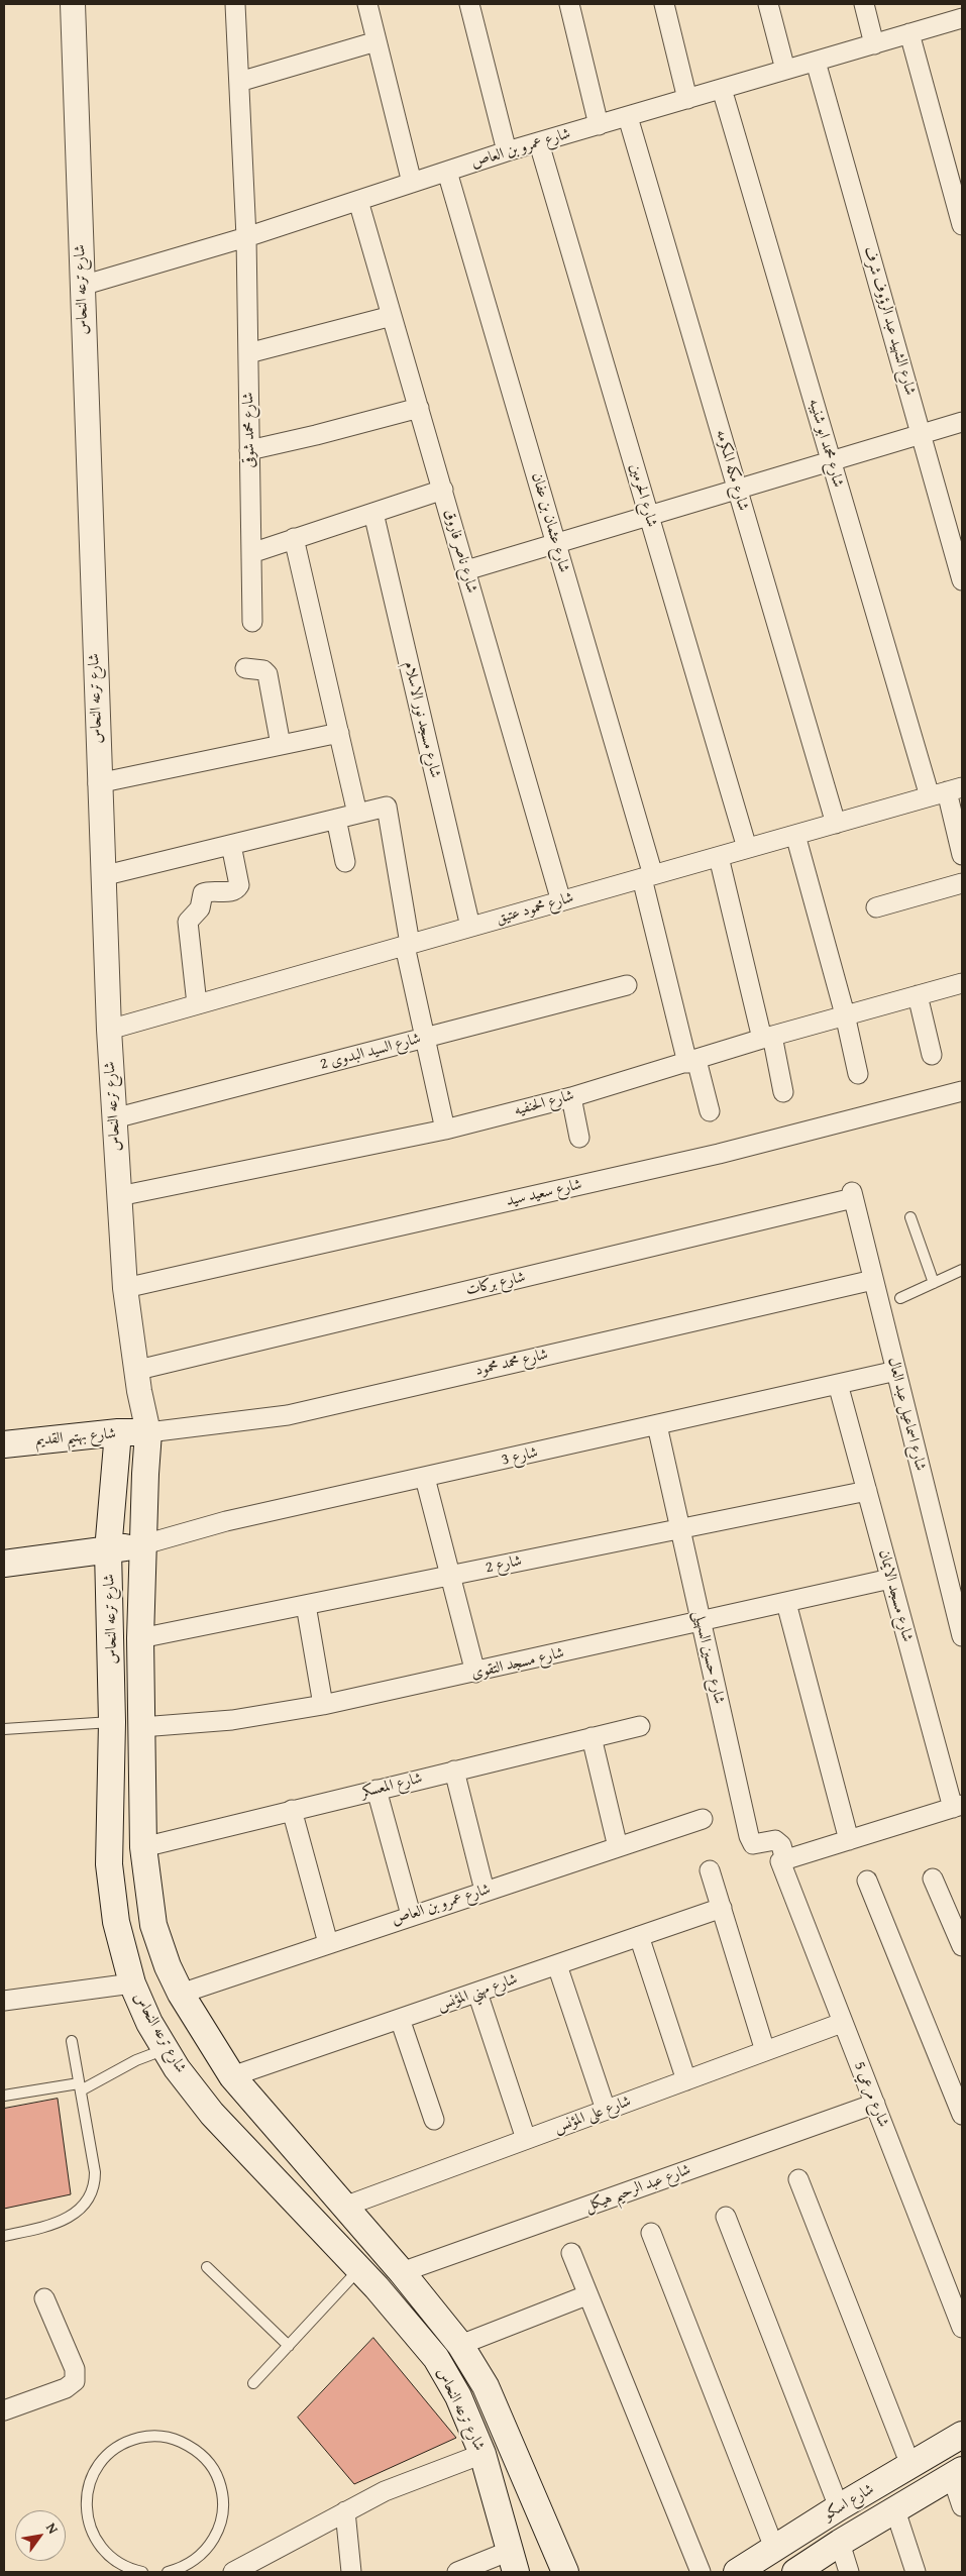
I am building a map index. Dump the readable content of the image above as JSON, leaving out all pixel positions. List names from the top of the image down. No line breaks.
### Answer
{"streets":{"main road":["شارع ترعه النحاس","شارع بهتيم القديم","شارع اسكو"],"street":["شارع عمرو بن العاص","شارع الشهيد عبد الرؤوف شرف","شارع محمد شوقى","شارع محمد ابو شنيبه","شارع مكه المكرمه","شارع الحرمين","شارع عثمان بن عفان","شارع ناصر فاروق","شارع مسجد نور الاسلام","شارع محمود عتيق","شارع السيد البدوى 2","شارع الحنفيه","شارع سعيد سيد","شارع بركات","شارع محمد محمود","شارع اسماعيل عبد العال","شارع 3","شارع 2","شارع مسجد الايمان","شارع حسين السهيلى","شارع مسجد التقوى","شارع المعسكر","شارع مهني المؤنس","شارع مرعي 5","شارع على المؤنس","شارع عبد الرحيم هيكل"]},"crossings":[["شارع عمرو بن العاص","شارع ترعه النحاس"],["شارع عمرو بن العاص","شارع الشهيد عبد الرؤوف شرف"],["شارع عمرو بن العاص","شارع محمد شوقى"],["شارع عمرو بن العاص","شارع محمد ابو شنيبه"],["شارع عمرو بن العاص","شارع مكه المكرمه"],["شارع عمرو بن العاص","شارع الحرمين"],["شارع عمرو بن العاص","شارع عثمان بن عفان"],["شارع عمرو بن العاص","شارع ناصر فاروق"],["شارع ترعه النحاس","شارع محمود عتيق"],["شارع ترعه النحاس","شارع السيد البدوى 2"],["شارع ترعه النحاس","شارع الحنفيه"],["شارع ترعه النحاس","شارع سعيد سيد"],["شارع ترعه النحاس","شارع بركات"],["شارع ترعه النحاس","شارع محمد محمود"],["شارع ترعه النحاس","شارع بهتيم القديم"],["شارع ترعه النحاس","شارع 3"],["شارع ترعه النحاس","شارع 2"],["شارع ترعه النحاس","شارع مسجد التقوى"],["شارع ترعه النحاس","شارع المعسكر"],["شارع ترعه النحاس","شارع مهني المؤنس"],["شارع ترعه النحاس","شارع على المؤنس"],["شارع ترعه النحاس","شارع عبد الرحيم هيكل"],["شارع محمد ابو شنيبه","شارع محمود عتيق"],["شارع مكه المكرمه","شارع محمود عتيق"],["شارع الحرمين","شارع محمود عتيق"],["شارع عثمان بن عفان","شارع محمود عتيق"],["شارع عثمان بن عفان","شارع الحنفيه"],["شارع ناصر فاروق","شارع محمود عتيق"],["شارع مسجد نور الاسلام","شارع محمود عتيق"],["شارع بركات","شارع اسماعيل عبد العال"],["شارع محمد محمود","شارع اسماعيل عبد العال"],["شارع محمد محمود","شارع بهتيم القديم"],["شارع اسماعيل عبد العال","شارع 3"],["شارع 3","شارع مسجد الايمان"],["شارع 3","شارع حسين السهيلى"],["شارع 2","شارع مسجد الايمان"],["شارع 2","شارع حسين السهيلى"],["شارع مسجد الايمان","شارع مسجد التقوى"],["شارع حسين السهيلى","شارع مسجد التقوى"],["شارع حسين السهيلى","شارع مرعي 5"],["شارع مرعي 5","شارع على المؤنس"],["شارع مرعي 5","شارع عبد الرحيم هيكل"]],"north":"top right"}
